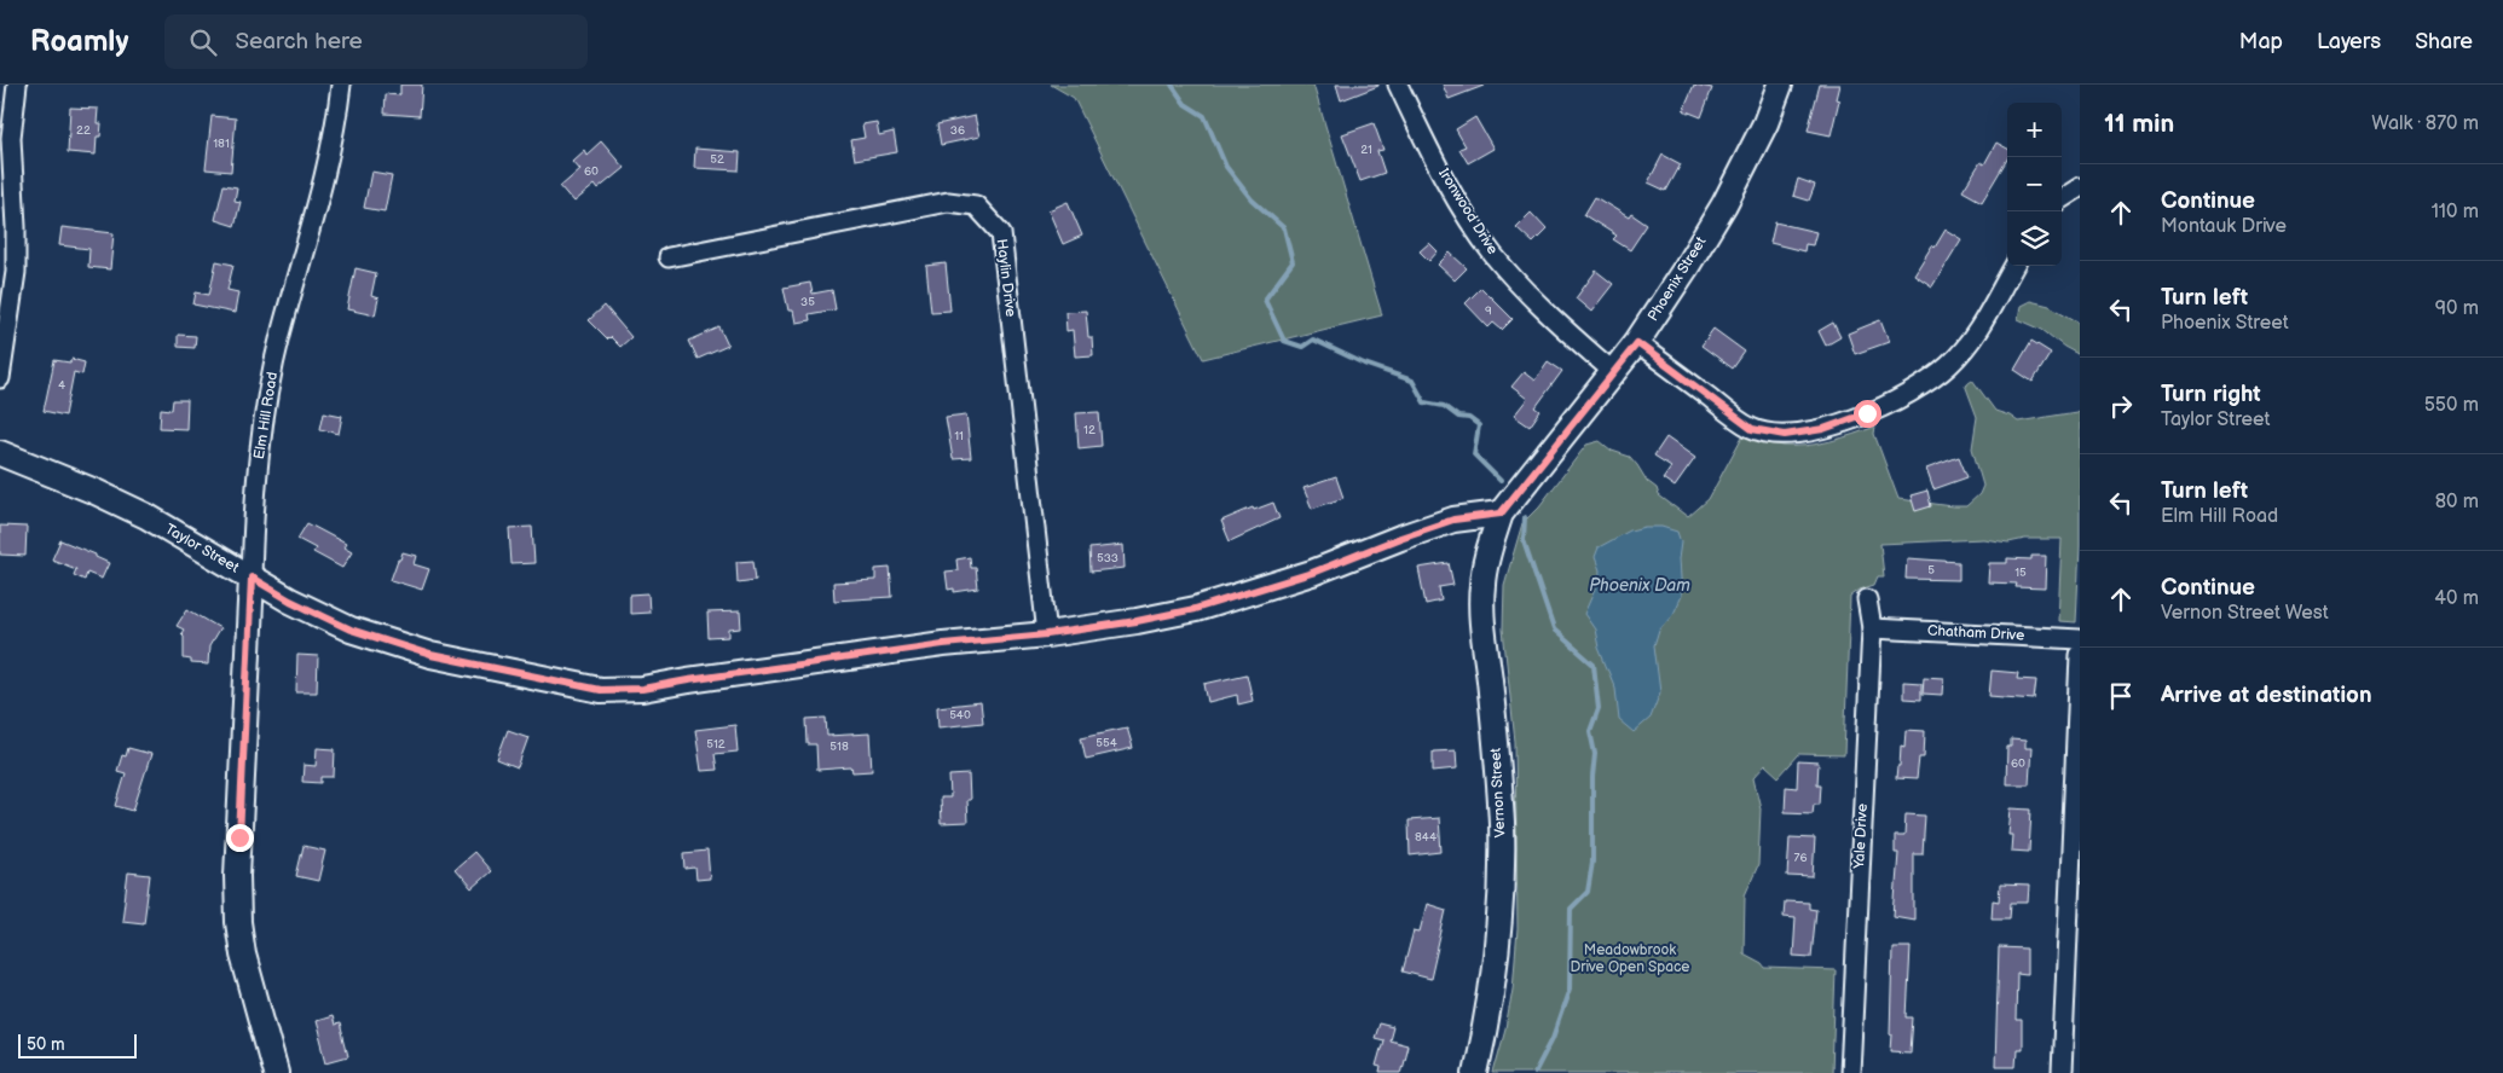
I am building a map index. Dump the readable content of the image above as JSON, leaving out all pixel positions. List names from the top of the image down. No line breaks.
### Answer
{"streets":{"street":["Ironwood Drive","Haylin Drive","Phoenix Street","Elm Hill Road","Taylor Street","Chatham Drive","Vernon Street","Yale Drive"]},"crossings":[["Ironwood Drive","Phoenix Street"],["Haylin Drive","Taylor Street"],["Phoenix Street","Taylor Street"],["Phoenix Street","Vernon Street"],["Elm Hill Road","Taylor Street"],["Taylor Street","Vernon Street"],["Chatham Drive","Yale Drive"]],"water":["Phoenix Dam"],"parks":["Meadowbrook Drive Open Space"],"house_numbers":["22","36","181","21","52","60","35","9","4","12","11","533","5","15","540","554","512","518","60","844","76"],"scale_bar":"50 m","page":{"header":"Roamly","search":"Search here","nav":["Map","Layers","Share"],"heading":["11 min","Walk · 870 m"],"map_buttons":["+","−"],"list":[["Continue","Montauk Drive","110 m"],["Turn left","Phoenix Street","90 m"],["Turn right","Taylor Street","550 m"],["Turn left","Elm Hill Road","80 m"],["Continue","Vernon Street West","40 m"],"Arrive at destination"],"scale":"50 m"}}
